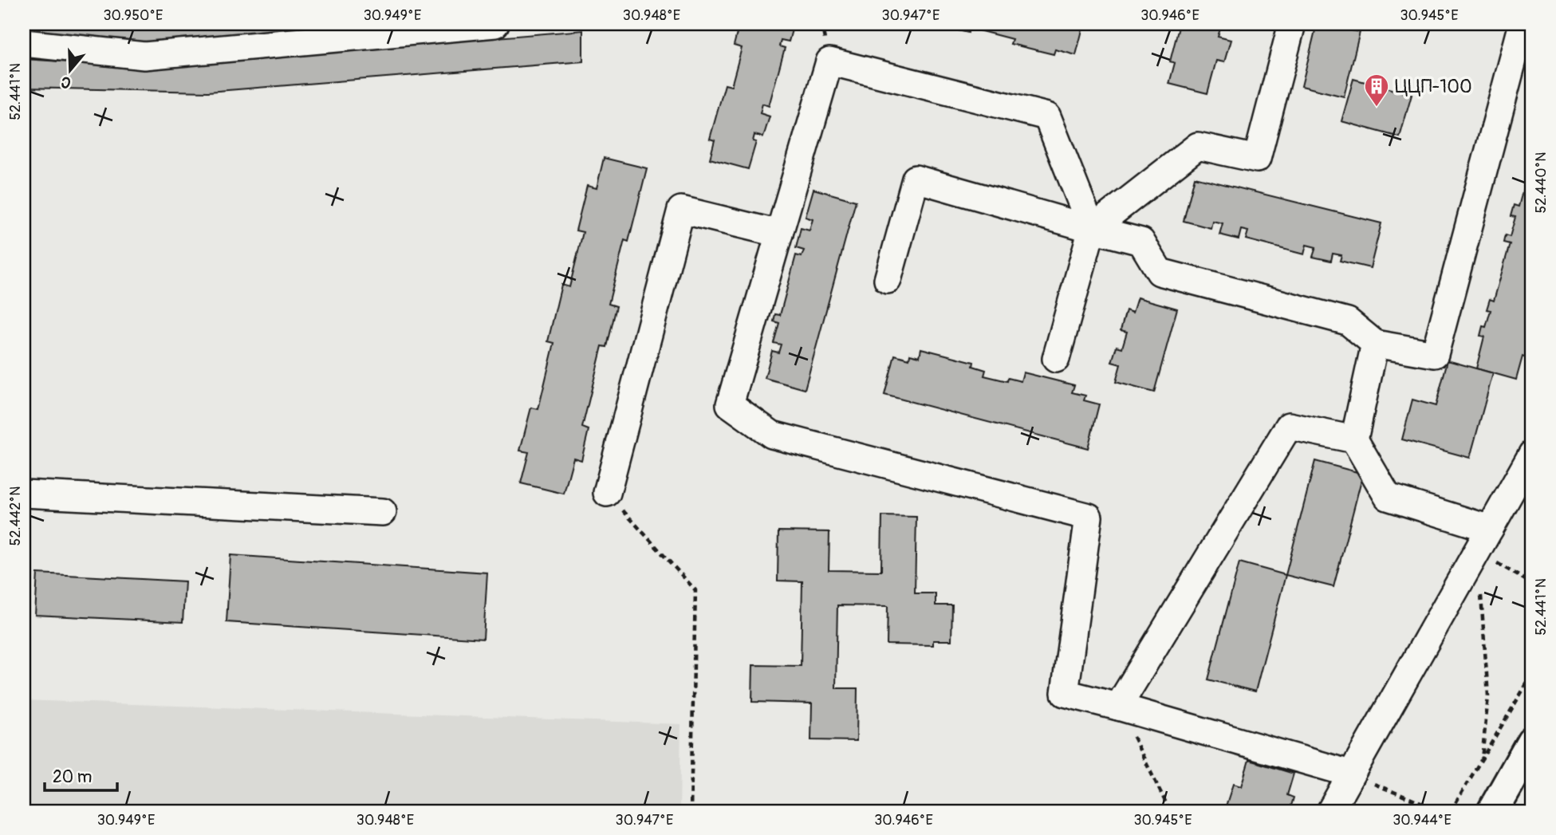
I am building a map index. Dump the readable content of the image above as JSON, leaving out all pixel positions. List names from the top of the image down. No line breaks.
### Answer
{"places":{"building":["ЦЦП-100"]},"scale_bar":"20 m","north":"bottom","coordinates":["30.950°E","30.949°E","30.948°E","30.947°E","30.946°E","30.945°E","52.441°N","52.440°N","52.442°N","30.944°E"]}
